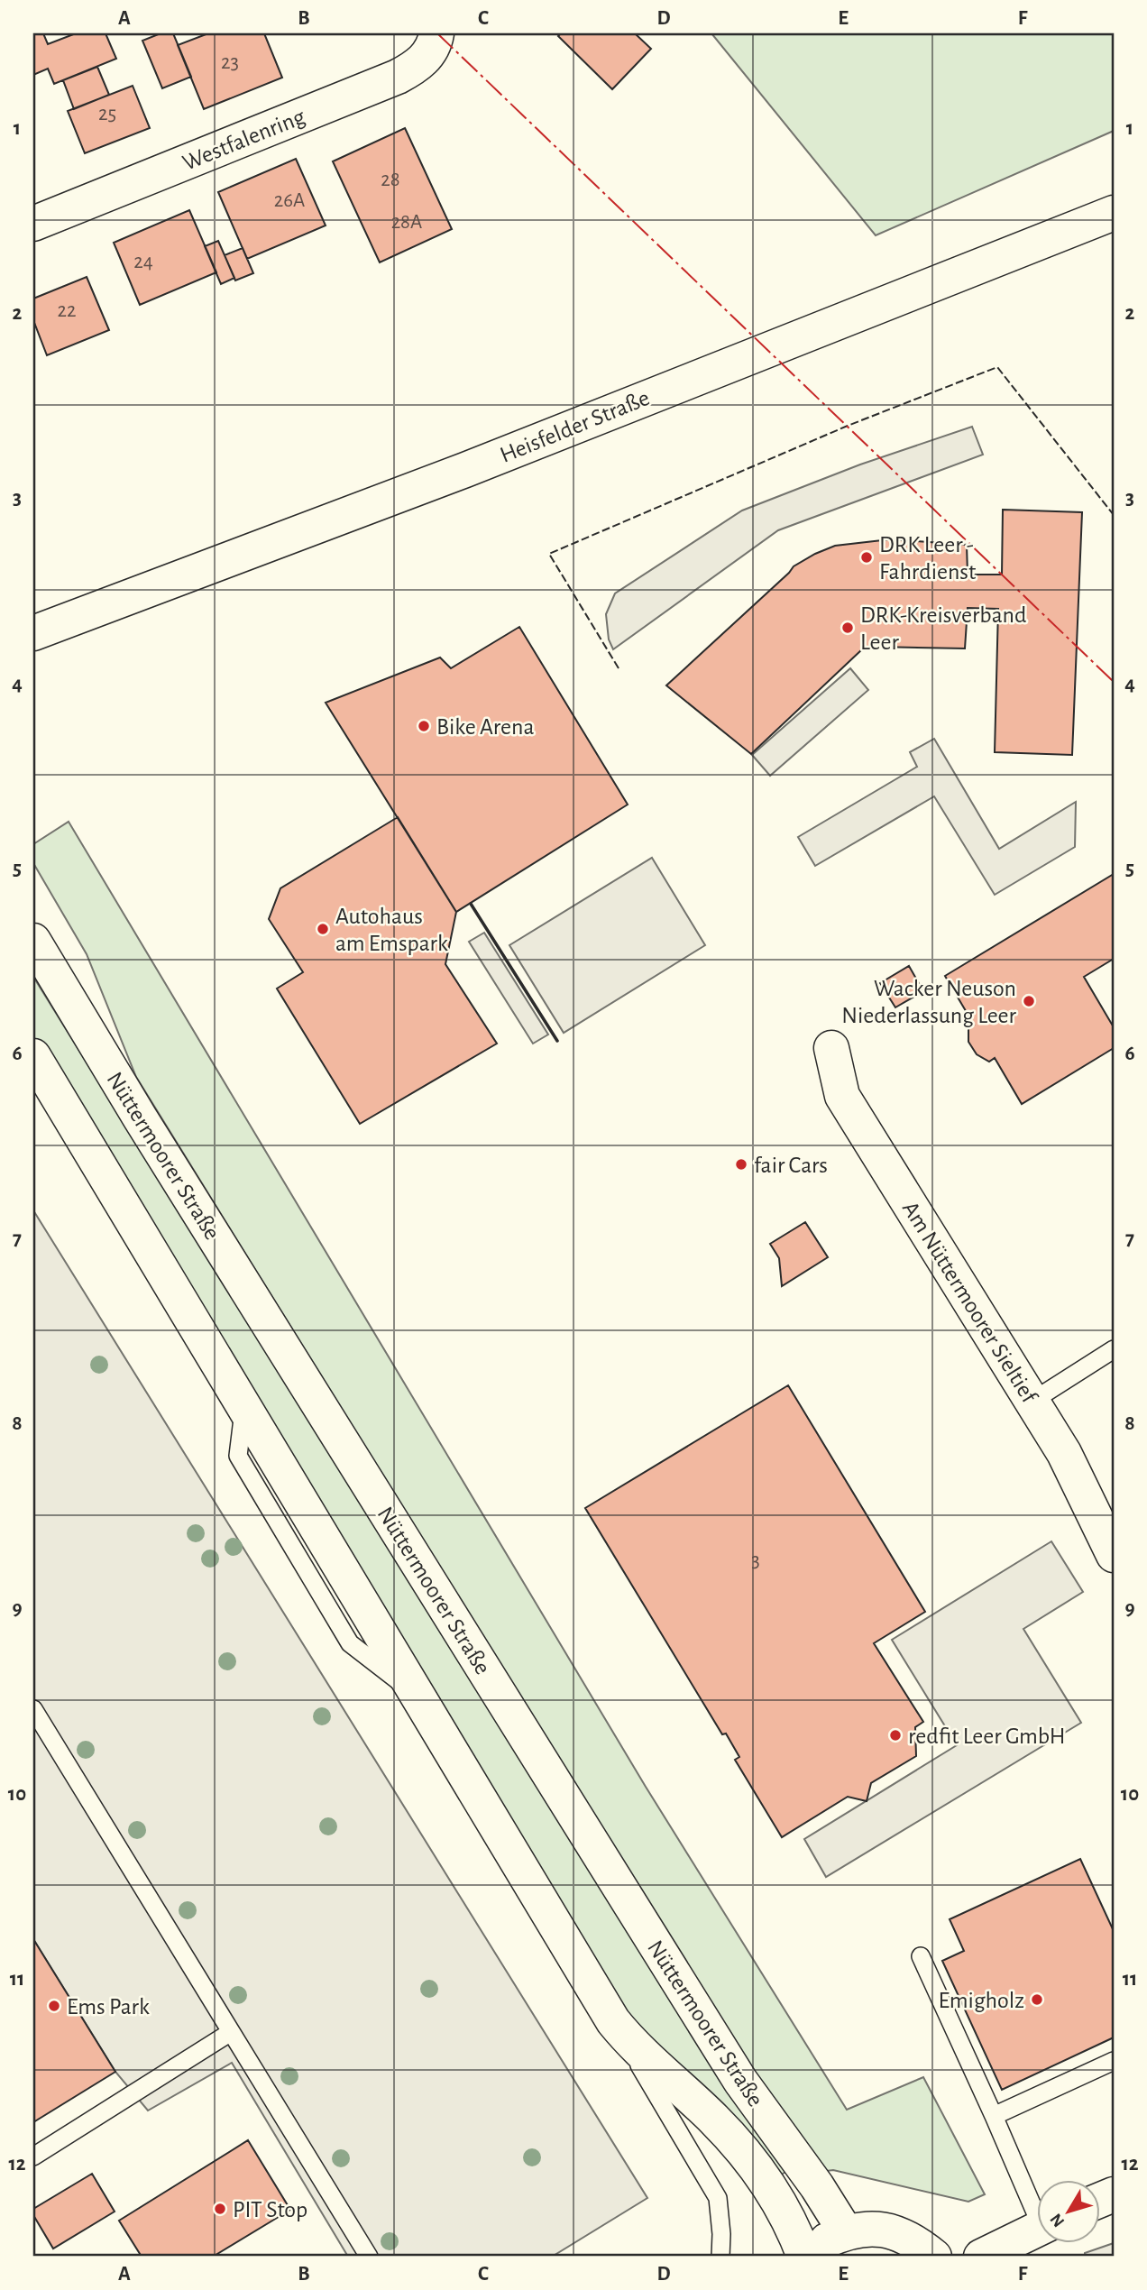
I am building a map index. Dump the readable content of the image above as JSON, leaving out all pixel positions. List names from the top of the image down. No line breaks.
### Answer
{"streets":{"street":["Westfalenring","Heisfelder Straße","Nüttermoorer Straße","Am Nüttermoorer Sieltief"]},"places":["DRK Leer - Fahrdienst","DRK-Kreisverband Leer","Bike Arena","Autohaus am Emspark","Wacker Neuson Niederlassung Leer","fair Cars","redfit Leer GmbH","Emigholz","Ems Park","PIT Stop"],"house_numbers":["23","25","28","26A","28A","24","22","3"],"north":"bottom left","grid":{"columns":["A","B","C","D","E","F"],"rows":["1","2","3","4","5","6","7","8","9","10","11","12"]}}
